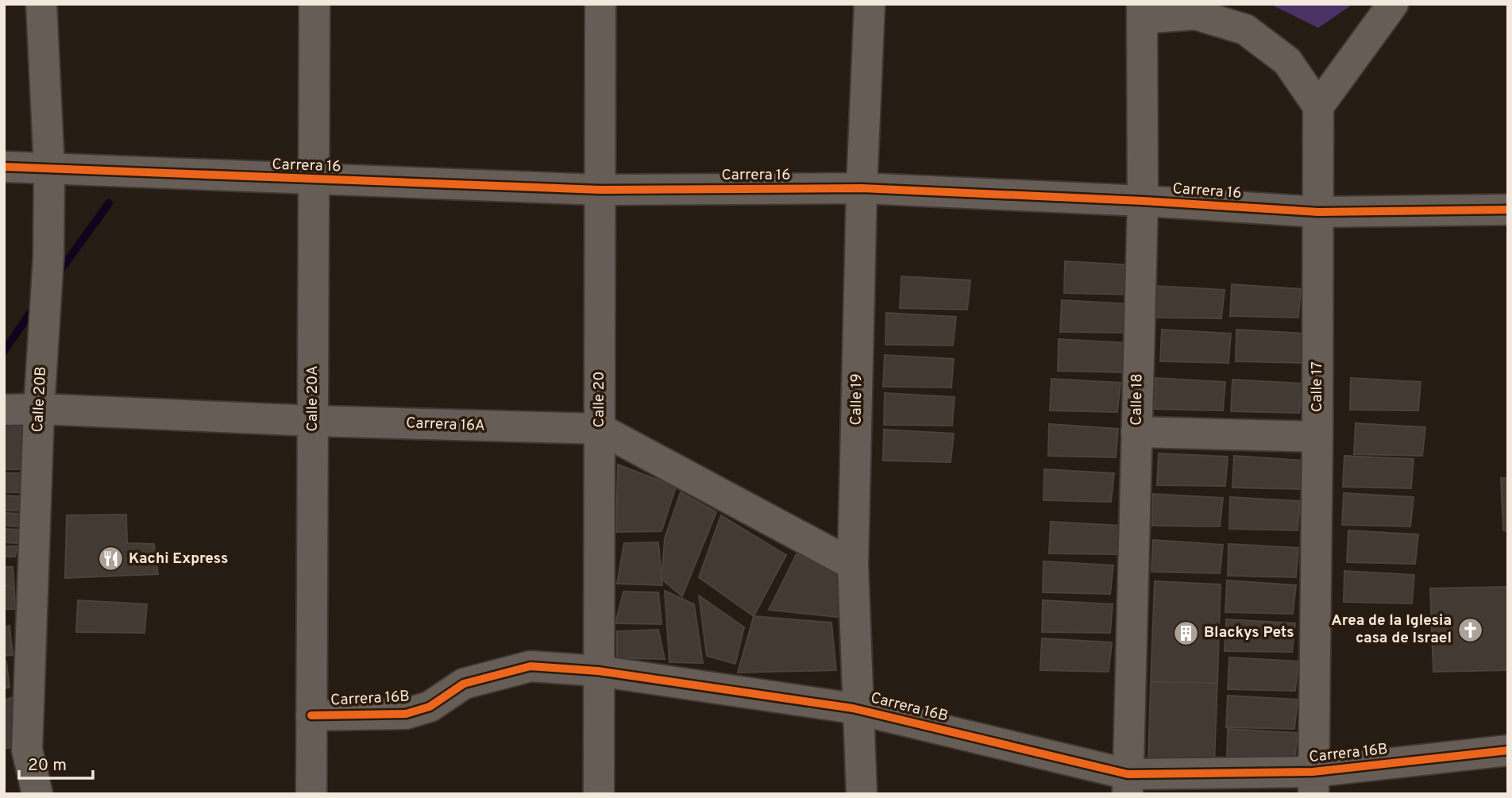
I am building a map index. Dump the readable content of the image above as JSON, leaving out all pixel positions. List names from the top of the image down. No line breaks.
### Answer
{"streets":{"street":["Carrera 16","Calle 17","Calle 20A","Calle 20B","Calle 20","Calle 19","Calle 18","Carrera 16A","Carrera 16B"]},"crossings":[["Carrera 16","Calle 17"],["Carrera 16","Calle 20A"],["Carrera 16","Calle 20B"],["Carrera 16","Calle 20"],["Carrera 16","Calle 19"],["Carrera 16","Calle 18"],["Calle 17","Carrera 16B"],["Calle 20A","Carrera 16A"],["Calle 20A","Carrera 16B"],["Calle 20B","Carrera 16A"],["Calle 20","Carrera 16A"],["Calle 20","Carrera 16B"],["Calle 19","Carrera 16A"],["Calle 19","Carrera 16B"],["Calle 18","Carrera 16B"]],"places":{"restaurant":["Kachi Express"],"church":["Area de la Iglesia casa de Israel"],"building":["Blackys Pets"]},"scale_bar":"20 m"}
